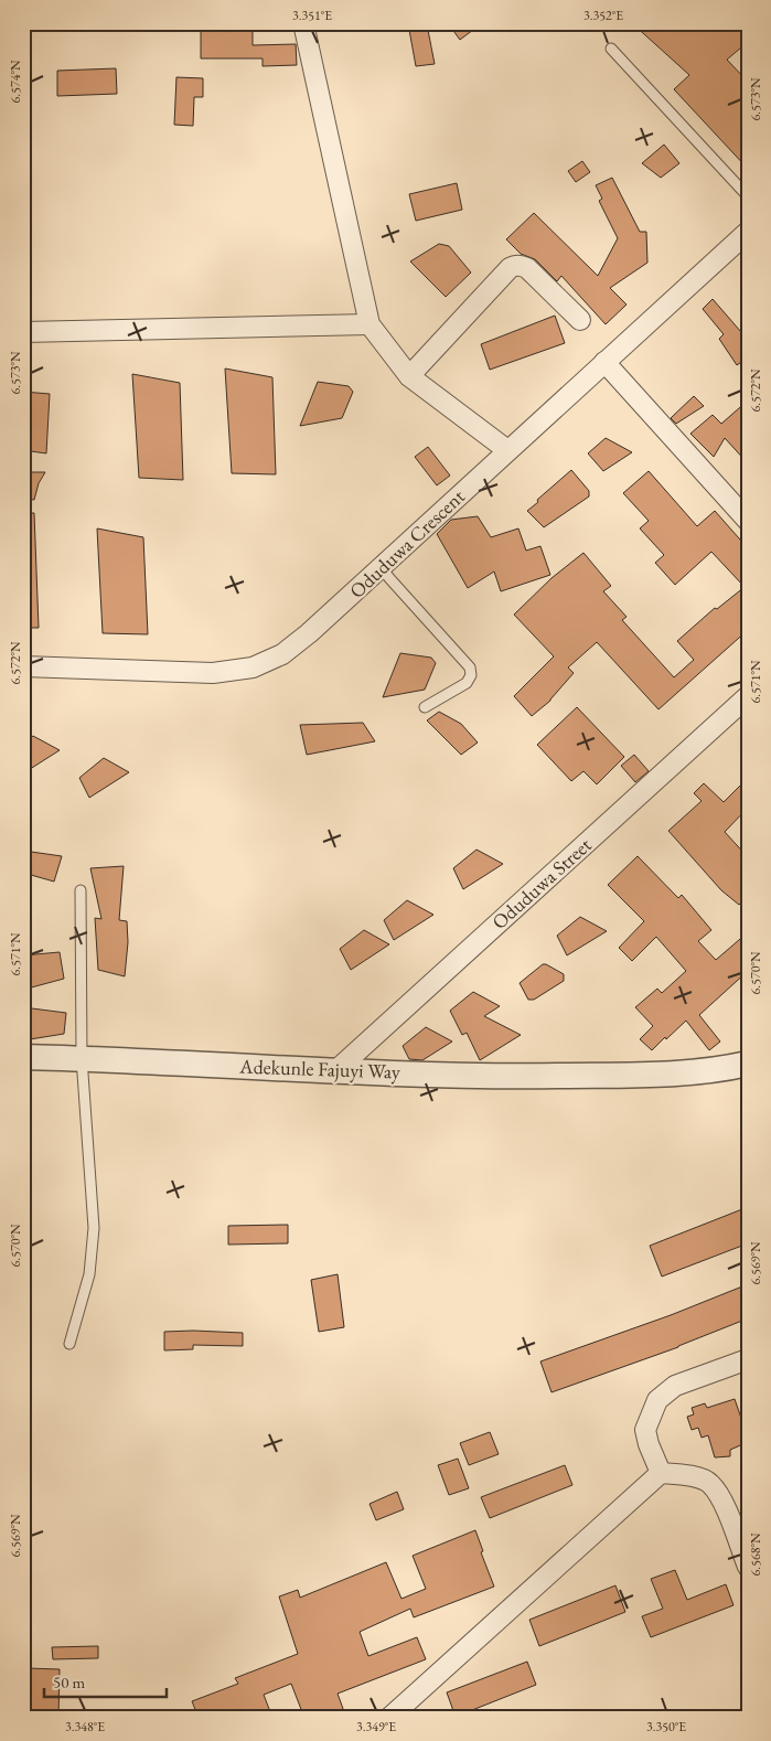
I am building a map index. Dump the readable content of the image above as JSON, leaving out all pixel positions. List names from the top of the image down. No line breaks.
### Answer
{"streets":{"street":["Oduduwa Crescent","Oduduwa Street","Adekunle Fajuyi Way"]},"crossings":[["Oduduwa Street","Adekunle Fajuyi Way"]],"scale_bar":"50 m","coordinates":["3.351°E","3.352°E","6.574°N","6.573°N","6.572°N","6.571°N","6.570°N","6.569°N","6.568°N","3.348°E","3.349°E","3.350°E"]}
